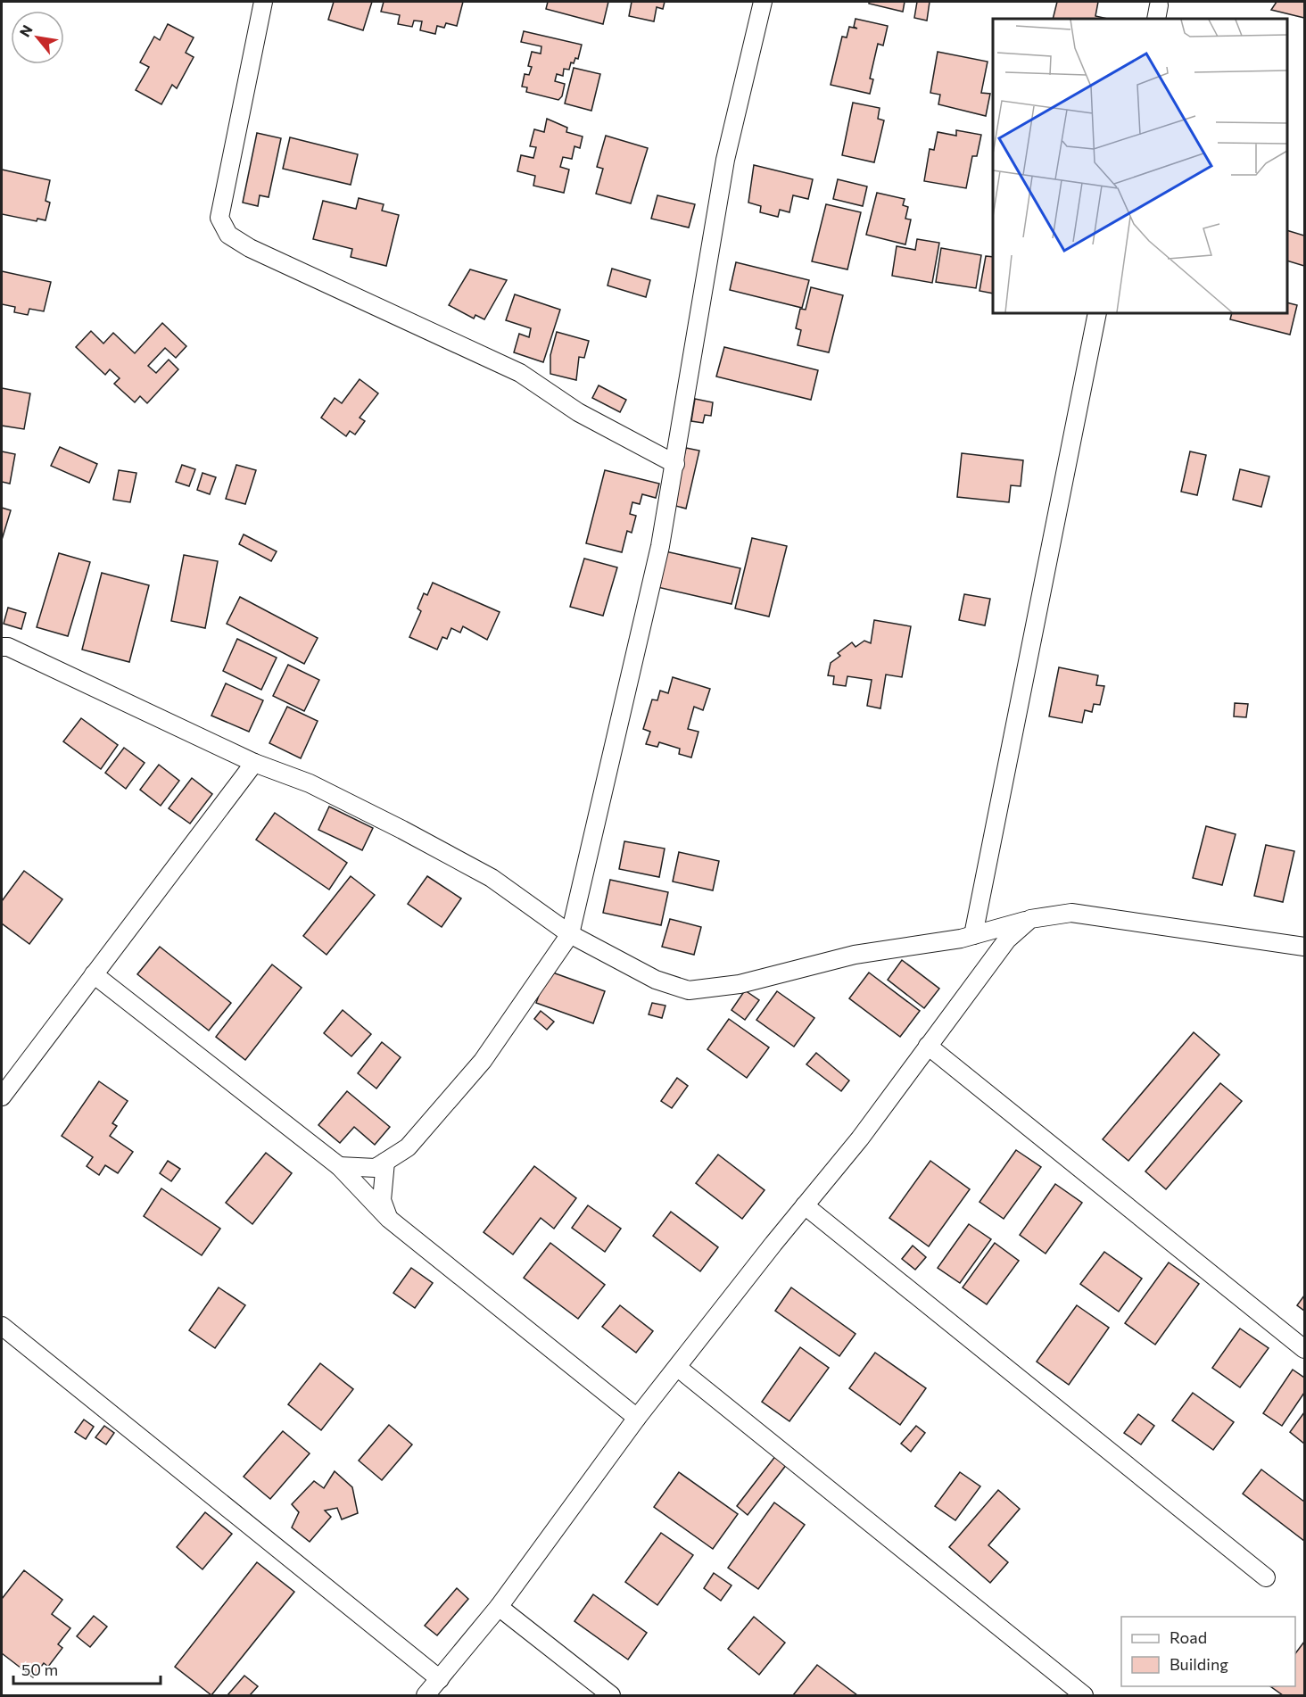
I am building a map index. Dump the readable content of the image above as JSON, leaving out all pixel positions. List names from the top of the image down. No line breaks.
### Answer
{"legend":["Road","Building"],"scale_bar":"50 m","north":"top left"}
